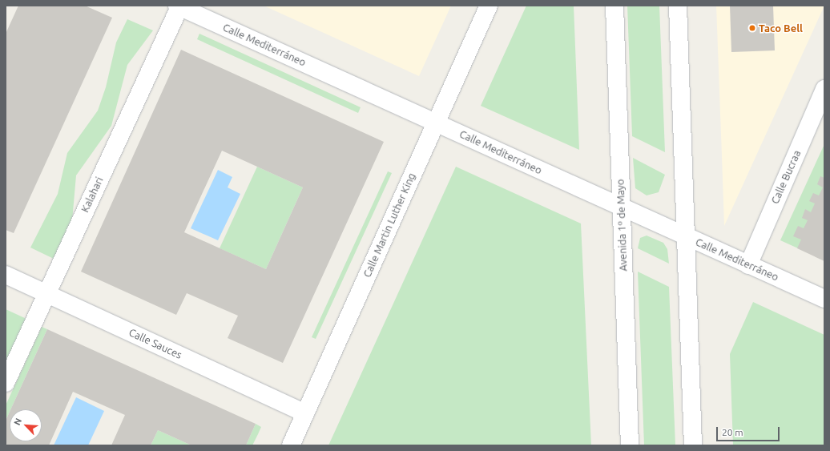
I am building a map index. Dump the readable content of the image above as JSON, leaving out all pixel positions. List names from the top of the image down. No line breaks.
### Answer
{"streets":{"street":["Calle Mediterráneo","Calle Bucraa","Kalahari","Calle Martin Luther King","Avenida 1º de Mayo","Calle Sauces"]},"crossings":[["Calle Mediterráneo","Calle Bucraa"],["Calle Mediterráneo","Kalahari"],["Calle Mediterráneo","Calle Martin Luther King"],["Calle Mediterráneo","Avenida 1º de Mayo"],["Kalahari","Calle Sauces"],["Calle Martin Luther King","Calle Sauces"]],"places":["Taco Bell"],"scale_bar":"20 m","north":"top left"}
